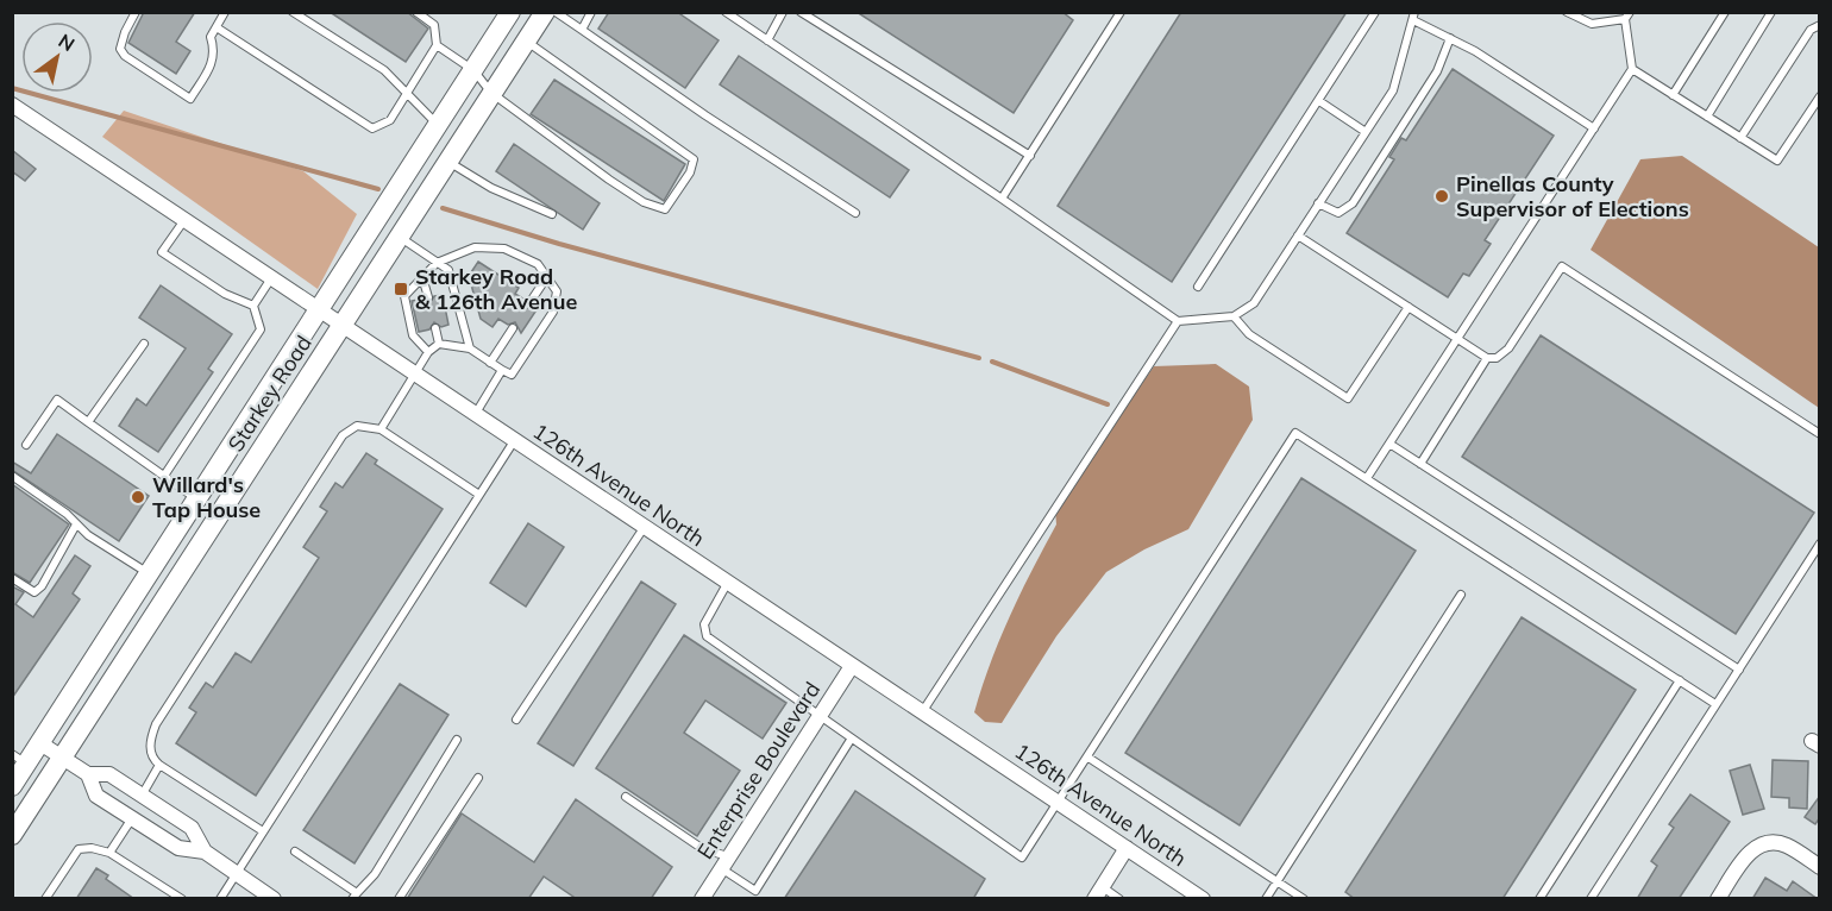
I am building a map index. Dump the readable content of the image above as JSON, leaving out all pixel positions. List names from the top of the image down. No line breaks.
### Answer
{"streets":{"main road":["Starkey Road"],"street":["126th Avenue North","Enterprise Boulevard"]},"crossings":[["Starkey Road","126th Avenue North"],["126th Avenue North","Enterprise Boulevard"]],"places":{"other":["Pinellas County Supervisor of Elections","Willard's Tap House"],"transit":["Starkey Road & 126th Avenue"]},"north":"top right"}
